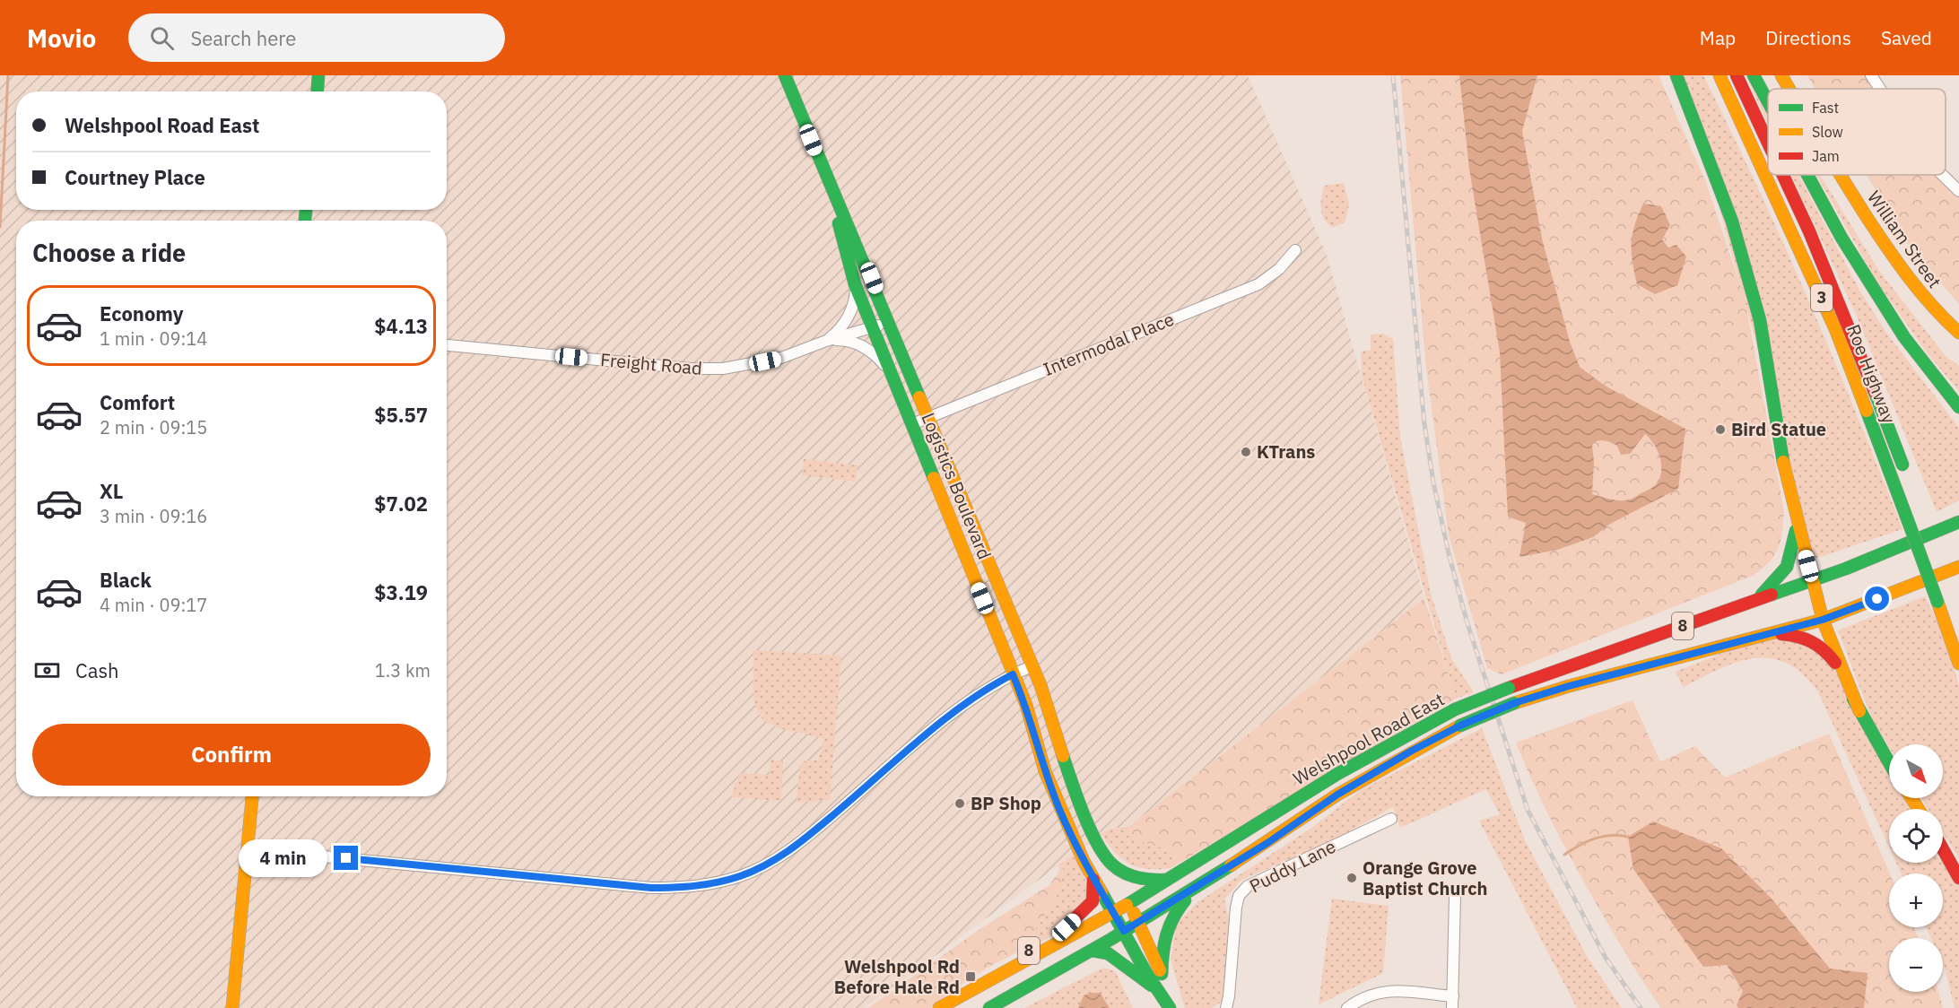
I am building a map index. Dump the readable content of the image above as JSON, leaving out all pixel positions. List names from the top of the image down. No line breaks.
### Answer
{"streets":{"main road":["William Street","3","Roe Highway","Logistics Boulevard","8","Welshpool Road East"],"street":["Intermodal Place","Freight Road","Puddy Lane"]},"crossings":[["Intermodal Place","Logistics Boulevard"],["Freight Road","Logistics Boulevard"],["Logistics Boulevard","8"],["Logistics Boulevard","Welshpool Road East"],["8","Welshpool Road East"]],"places":{"other":["Bird Statue","KTrans","BP Shop","Orange Grove Baptist Church"],"transit":["Welshpool Rd Before Hale Rd"]},"legend":["Fast","Slow","Jam"],"north":"bottom right","page":{"header":"Movio","search":"Search here","nav":["Map","Directions","Saved"],"banner":["Welshpool Road East","Courtney Place"],"heading":"Choose a ride","list":[{"name":"Economy","note":"1 min · 09:14","value":"$4.13"},{"name":"Comfort","note":"2 min · 09:15","value":"$5.57"},{"name":"XL","note":"3 min · 09:16","value":"$7.02"},{"name":"Black","note":"4 min · 09:17","value":"$3.19"}],"pay":["Cash","1.3 km"],"buttons":"Confirm","map_buttons":["+","−"],"bubble":"4 min"}}
